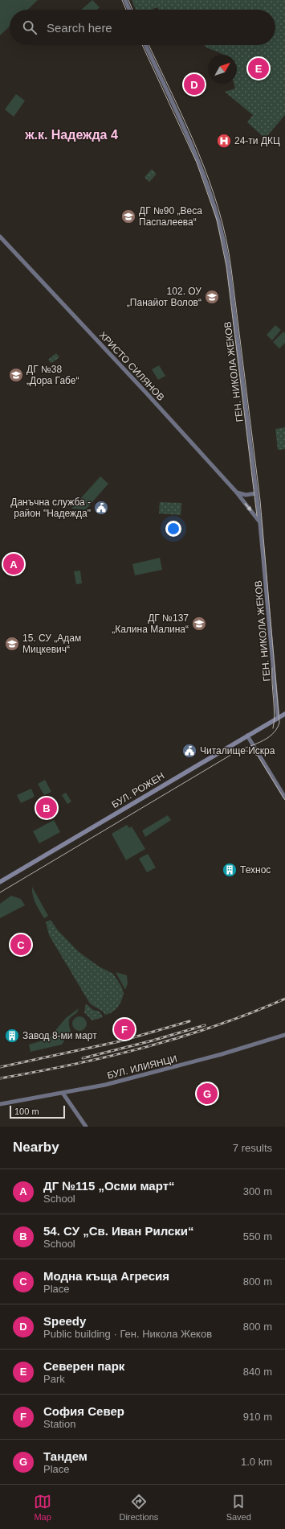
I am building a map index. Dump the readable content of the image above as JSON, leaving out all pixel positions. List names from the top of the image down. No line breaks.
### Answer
{"streets":{"main road":["БУЛ. РОЖЕН"],"street":["ХРИСТО СИЛЯНОВ","ГЕН. НИКОЛА ЖЕКОВ","БУЛ. ИЛИЯНЦИ"]},"crossings":[["ХРИСТО СИЛЯНОВ","ГЕН. НИКОЛА ЖЕКОВ"],["ГЕН. НИКОЛА ЖЕКОВ","БУЛ. РОЖЕН"]],"districts":["ж.к. Надежда 4"],"places":{"hospital":["24-ти ДКЦ"],"school or university":["ДГ №90 „Веса Паспалеева“","102. ОУ „Панайот Волов“","ДГ №38 „Дора Габе“","ДГ №137 „Калина Малина“","15. СУ „Адам Мицкевич“"],"public building":["Данъчна служба - район \"Надежда\"","Читалище Искра"],"building":["Технос","Завод 8-ми март"]},"scale_bar":"100 m","north":"top right","page":{"search":"Search here","pins":["E","D","A","B","C","F","G"],"scale":"100 m","heading":["Nearby","7 results"],"list":[{"mark":"A","name":"ДГ №115 „Осми март“","note":"School","value":"300 m"},{"mark":"B","name":"54. СУ „Св. Иван Рилски“","note":"School","value":"550 m"},{"mark":"C","name":"Модна къща Агресия","note":"Place","value":"800 m"},{"mark":"D","name":"Speedy","note":"Public building · Ген. Никола Жеков","value":"800 m"},{"mark":"E","name":"Северен парк","note":"Park","value":"840 m"},{"mark":"F","name":"София Север","note":"Station","value":"910 m"},{"mark":"G","name":"Тандем","note":"Place","value":"1.0 km"}],"nav":["Map","Directions","Saved"]}}
